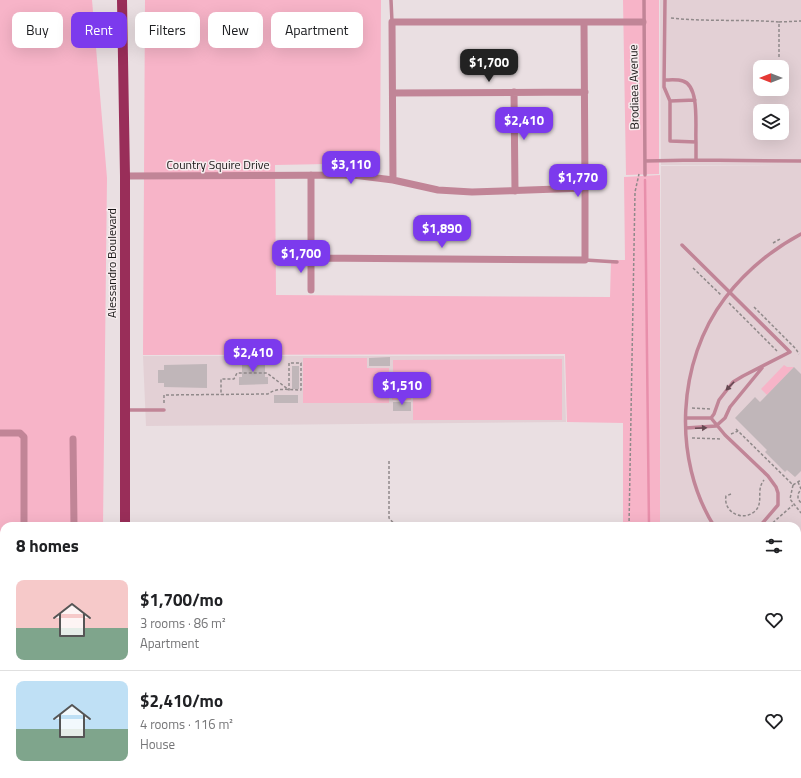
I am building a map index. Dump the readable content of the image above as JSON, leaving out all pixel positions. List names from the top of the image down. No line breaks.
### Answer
{"streets":{"main road":["Alessandro Boulevard"],"street":["Country Squire Drive"],"lane":["Brodiaea Avenue"]},"crossings":[["Country Squire Drive","Alessandro Boulevard"]],"north":"left","page":{"chip":["Buy","Rent","Filters","New","Apartment"],"price":["$1,700","$2,410","$3,110","$1,770","$1,890","$1,700","$2,410","$1,510"],"heading":"8 homes","list":[{"name":"$1,700/mo","note":"3 rooms · 86 m² · Apartment"},{"name":"$2,410/mo","note":"4 rooms · 116 m² · House"}]}}
